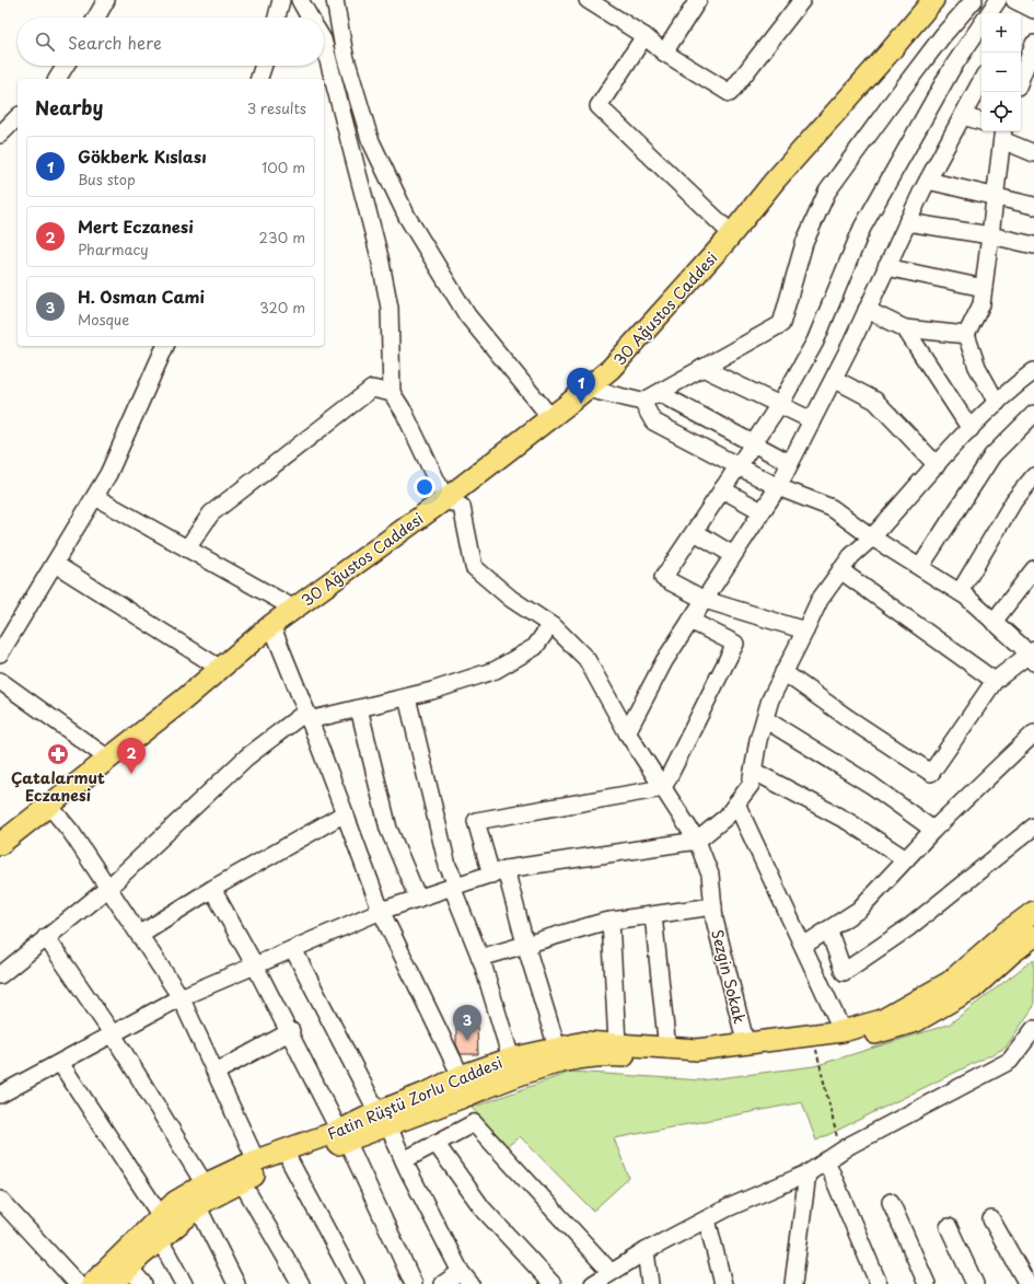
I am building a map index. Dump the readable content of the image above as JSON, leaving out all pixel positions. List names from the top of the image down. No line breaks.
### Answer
{"streets":{"main road":["30 Ağustos Caddesi","Fatin Rüştü Zorlu Caddesi"],"street":["Sezgin Sokak"]},"crossings":[["30 Ağustos Caddesi","Sezgin Sokak"],["Sezgin Sokak","Fatin Rüştü Zorlu Caddesi"]],"places":{"pharmacy":["Çatalarmut Eczanesi"]},"page":{"map_buttons":["+","−"],"search":"Search here","heading":["Nearby","3 results"],"list":[{"mark":"1","name":"Gökberk Kıslası","note":"Bus stop","value":"100 m"},{"mark":"2","name":"Mert Eczanesi","note":"Pharmacy","value":"230 m"},{"mark":"3","name":"H. Osman Cami","note":"Mosque","value":"320 m"}],"pins":["1","2","3"]}}
